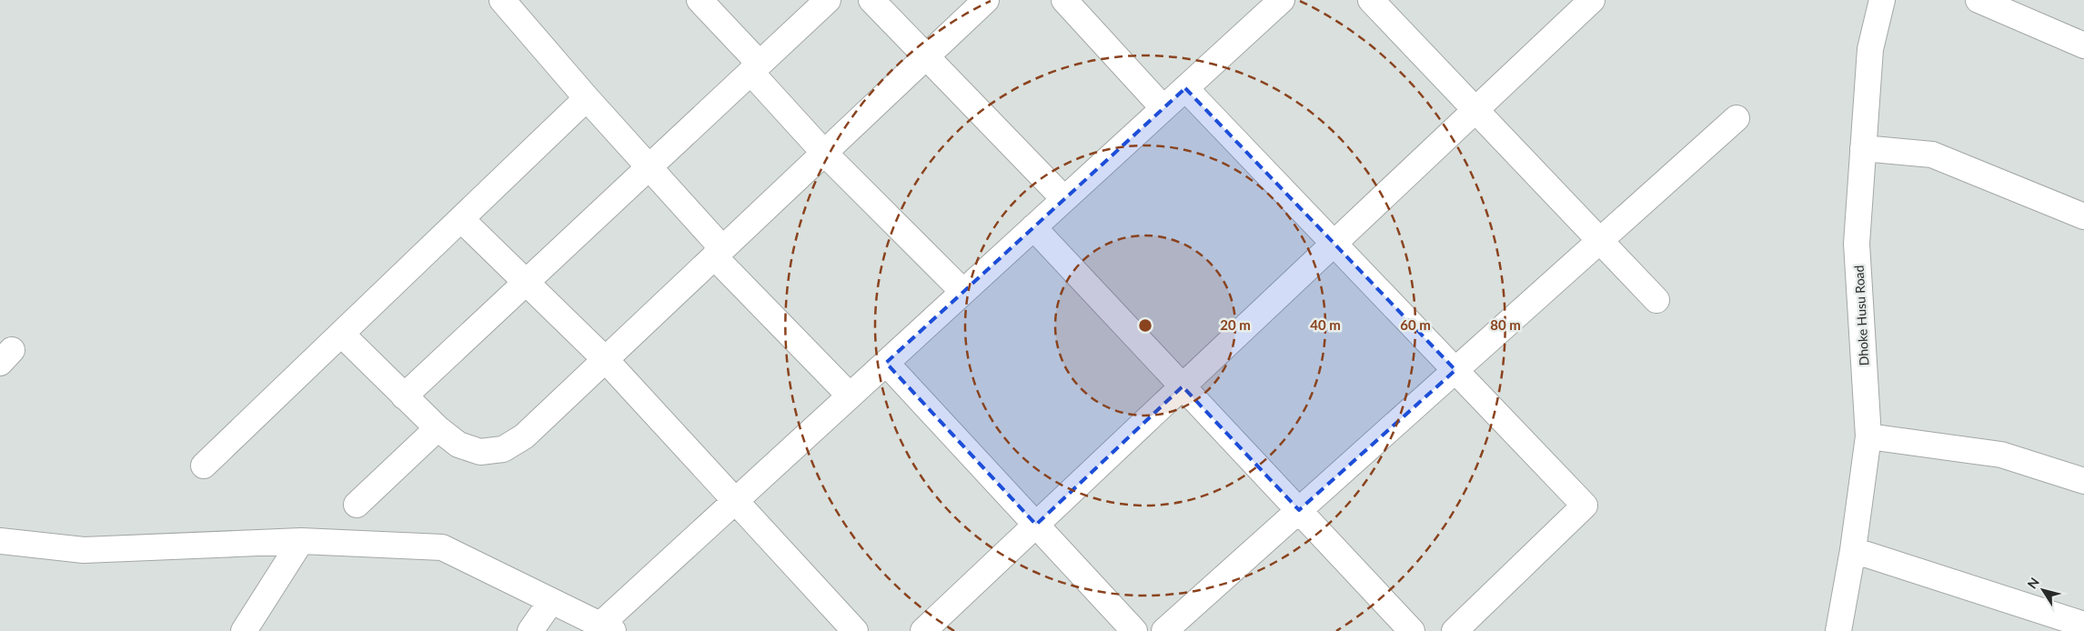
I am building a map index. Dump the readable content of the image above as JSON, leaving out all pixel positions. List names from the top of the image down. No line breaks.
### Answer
{"streets":{"street":["Dhoke Husu Road"]},"north":"top left","rings":["20 m","40 m","60 m","80 m"]}
